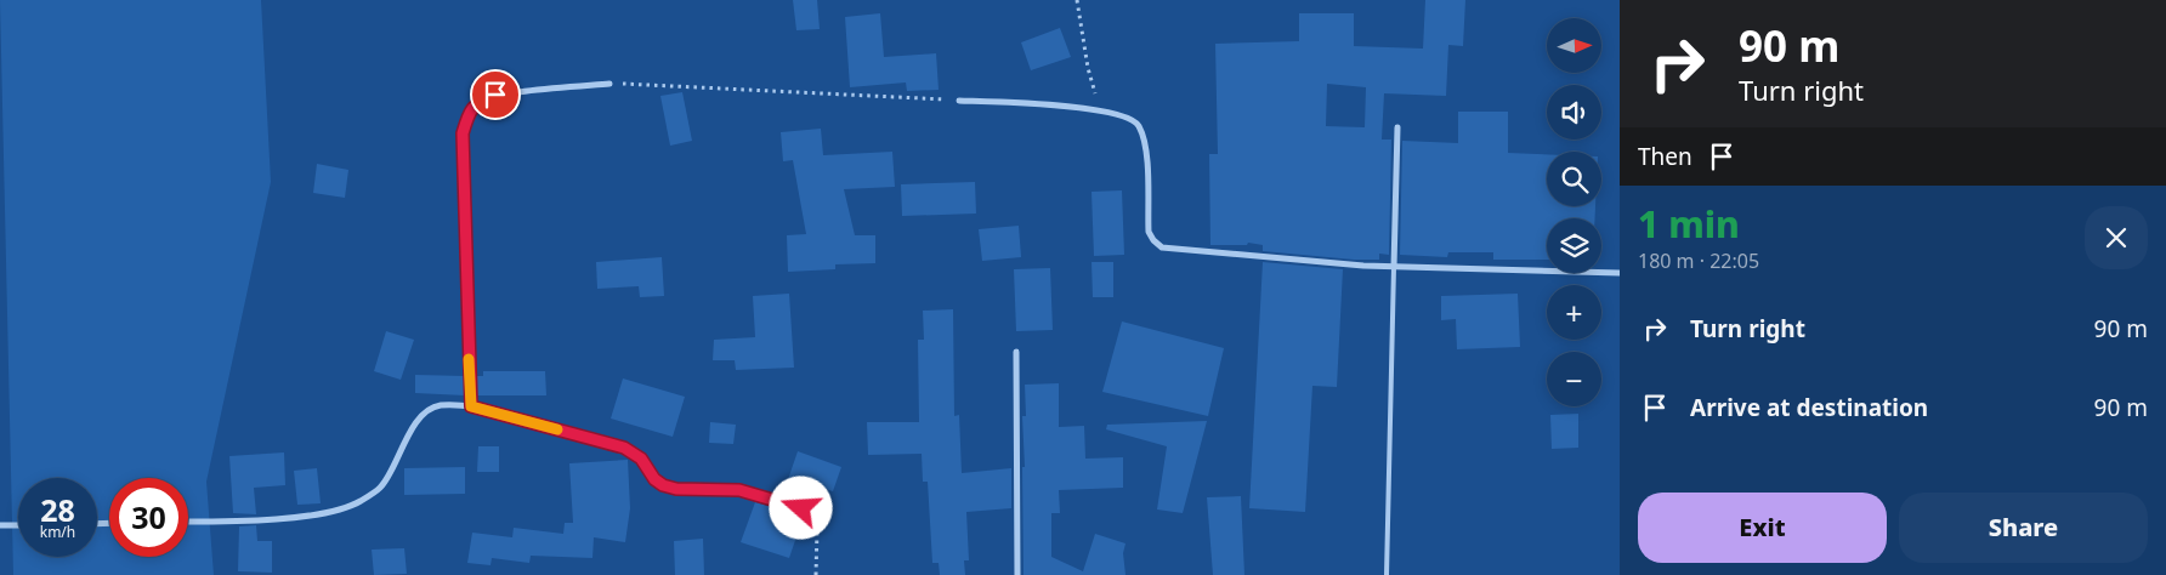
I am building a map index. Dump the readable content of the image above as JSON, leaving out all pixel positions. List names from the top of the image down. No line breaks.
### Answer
{"north":"right","page":{"turn":["90 m","Turn right"],"map_buttons":["+","−"],"then":"Then","heading":["1 min","180 m · 22:05"],"list":[{"name":"Turn right","value":"90 m"},{"name":"Arrive at destination","value":"90 m"}],"speed":"28 km/h","limit":"30","buttons":["Exit","Share"]}}
